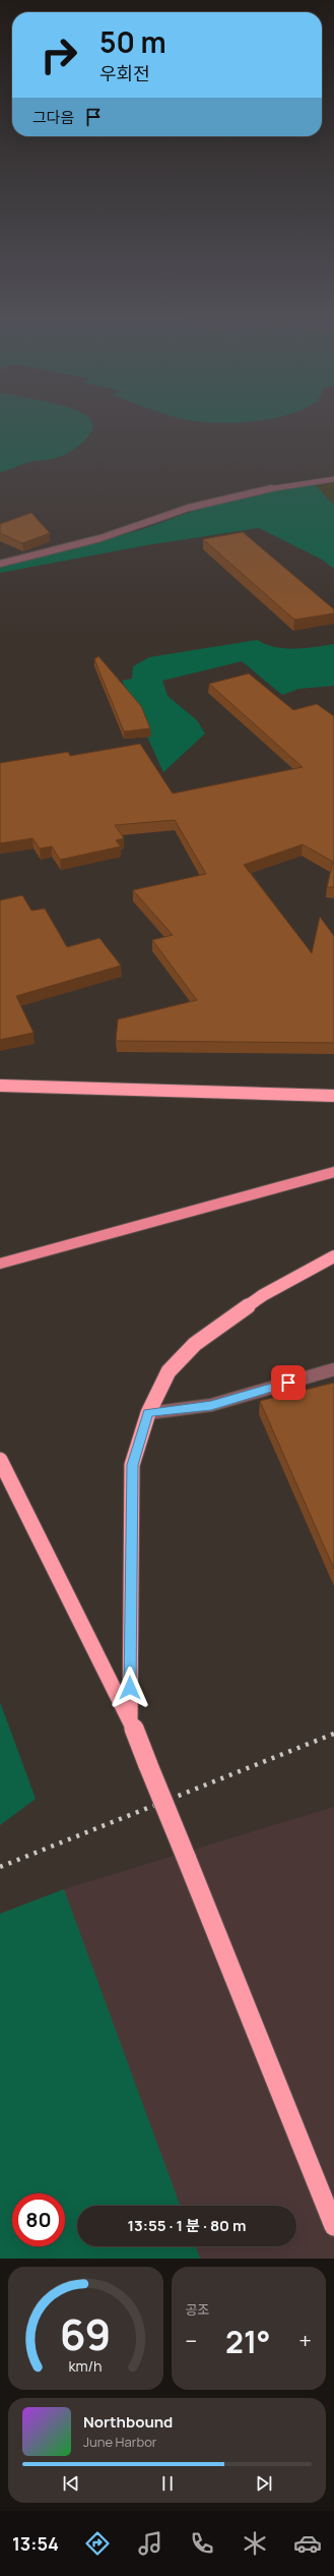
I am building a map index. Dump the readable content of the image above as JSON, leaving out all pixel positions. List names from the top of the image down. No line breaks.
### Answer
{"page":{"turn":["50 m","우회전"],"then":"그다음","limit":"80","trip":"13:55 · 1 분 · 80 m","tile":"공조","heat":["−","21°","+"],"song":["Northbound","June Harbor"],"tabs":"13:54","gauge":["69","km/h"]}}
